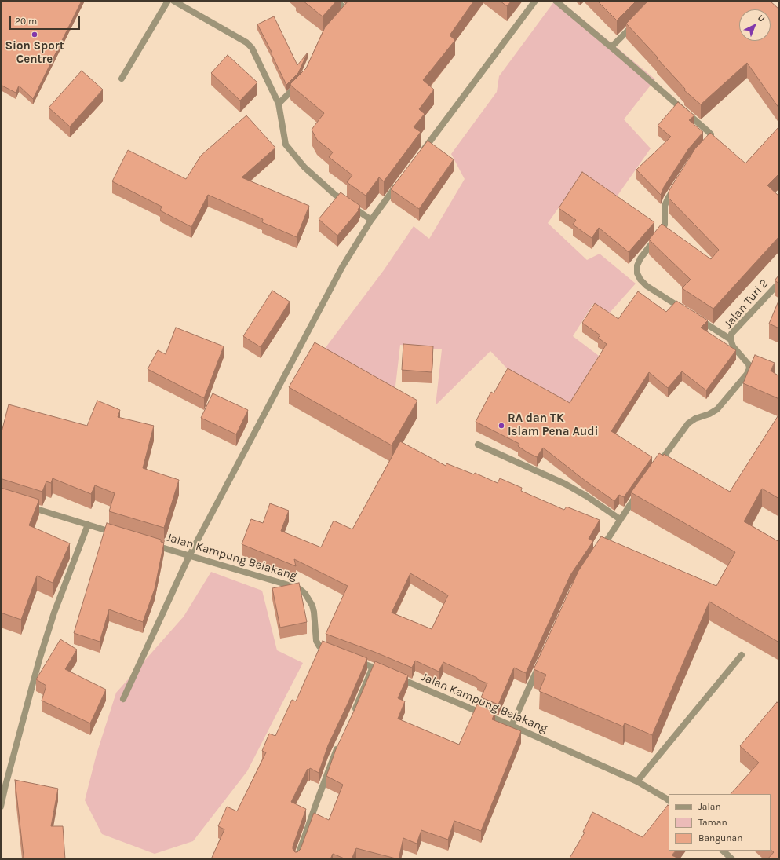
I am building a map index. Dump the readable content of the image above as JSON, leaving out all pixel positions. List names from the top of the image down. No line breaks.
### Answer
{"streets":{"street":["Jalan Turi 2","Jalan Kampung Belakang"]},"places":["Sion Sport Centre","RA dan TK Islam Pena Audi"],"legend":["Jalan","Taman","Bangunan"],"scale_bar":"20 m","north":"top right"}
